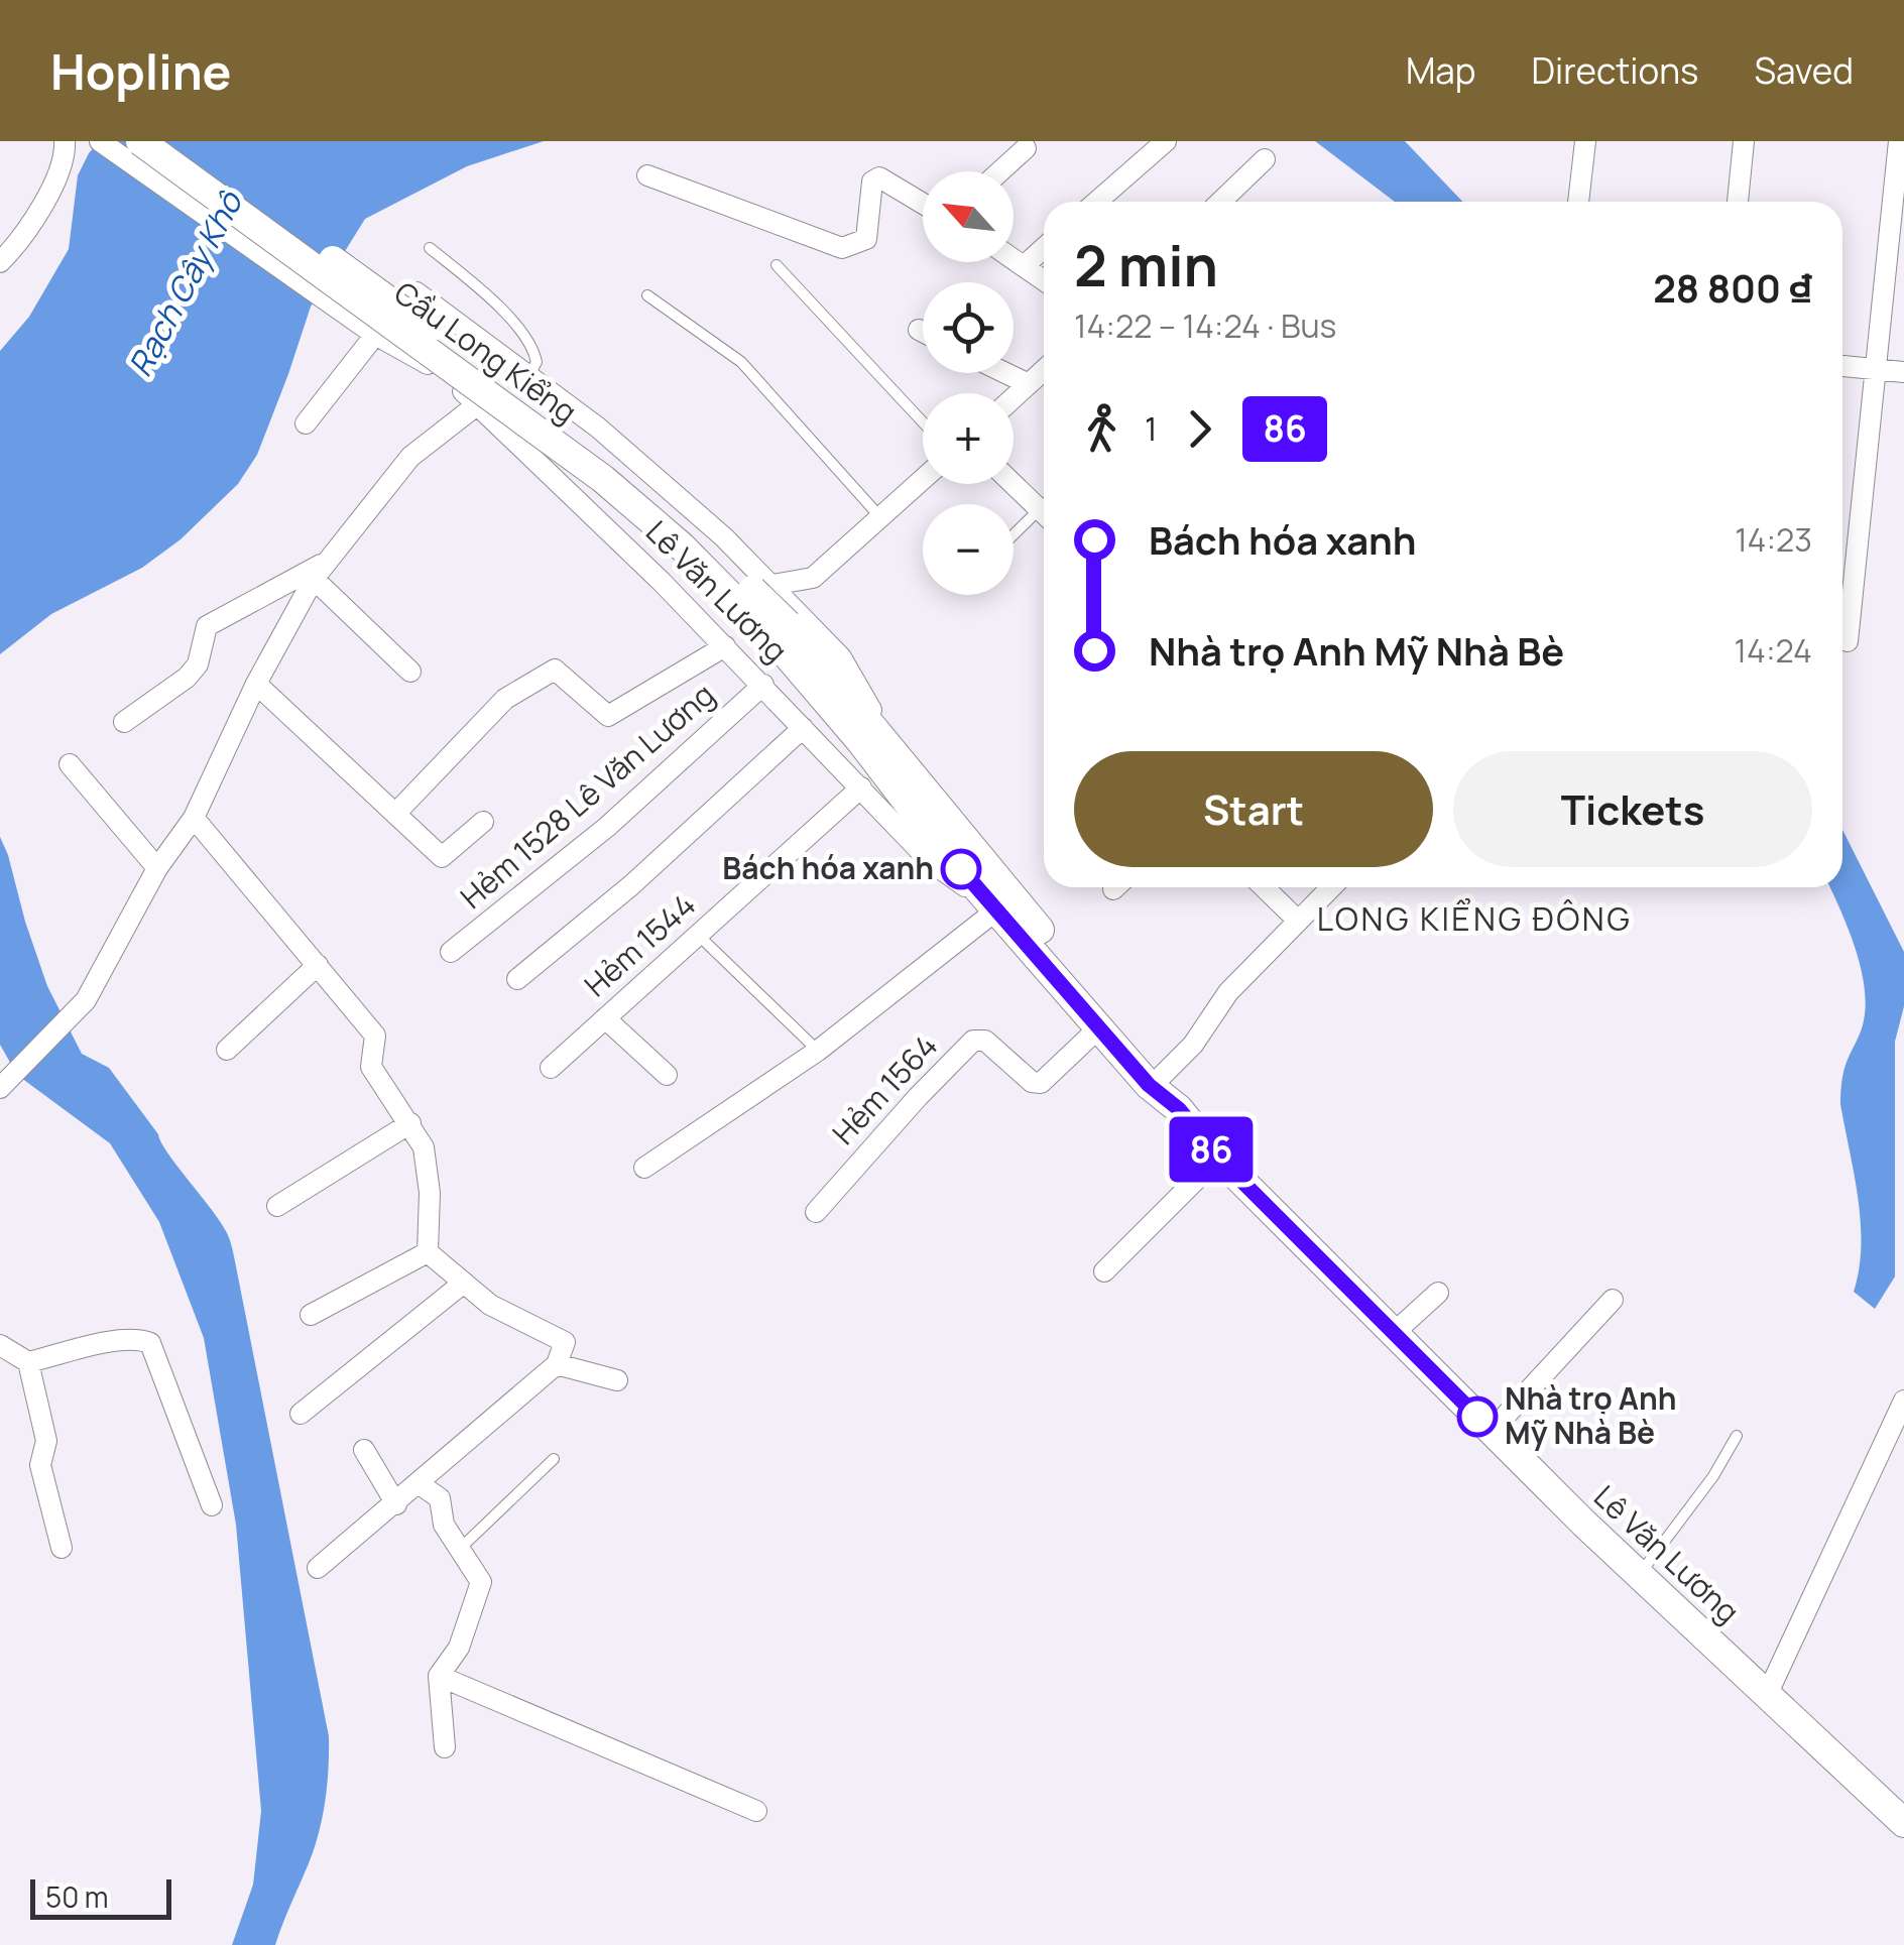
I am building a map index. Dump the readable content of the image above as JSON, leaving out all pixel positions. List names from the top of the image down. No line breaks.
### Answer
{"streets":{"main road":["Cầu Long Kiểng","Lê Văn Lương"],"street":["Hẻm 1528 Lê Văn Lương","Hẻm 1544","Hẻm 1564"]},"crossings":[["Cầu Long Kiểng","Lê Văn Lương"],["Lê Văn Lương","Hẻm 1528 Lê Văn Lương"],["Lê Văn Lương","Hẻm 1544"],["Lê Văn Lương","Hẻm 1564"]],"districts":["LONG KIỂNG ĐÔNG"],"water":["Rạch Cây Khô"],"places":["Bách hóa xanh","Nhà trọ Anh Mỹ Nhà Bè"],"lines":["bus line 86"],"scale_bar":"50 m","north":"top left","page":{"header":"Hopline","nav":["Map","Directions","Saved"],"on_map":"86","map_buttons":["+","−"],"heading":["2 min","14:22 – 14:24 · Bus","28 800 ₫"],"legs":["1","86"],"list":[{"name":"Bách hóa xanh","value":"14:23"},{"name":"Nhà trọ Anh Mỹ Nhà Bè","value":"14:24"}],"buttons":["Start","Tickets"],"scale":"50 m"}}
